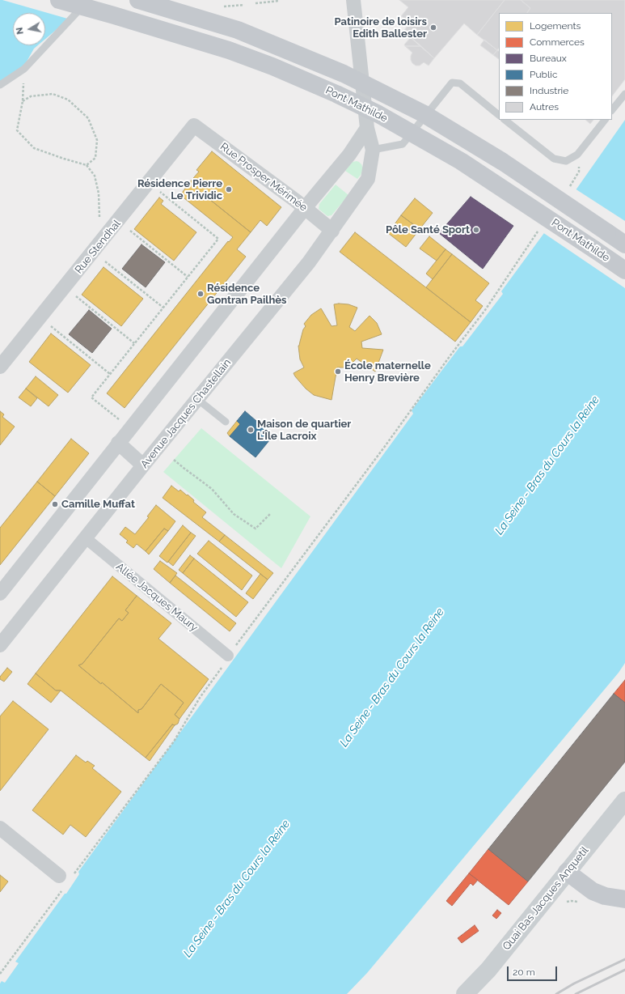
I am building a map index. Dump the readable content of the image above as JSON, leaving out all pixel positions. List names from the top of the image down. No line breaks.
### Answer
{"streets":{"main road":["Pont Mathilde","Quai Bas Jacques Anquetil"],"street":["Rue Prosper Mérimée","Rue Stendhal","Avenue Jacques Chastellain","Allée Jacques Maury"]},"crossings":[["Rue Prosper Mérimée","Rue Stendhal"],["Rue Prosper Mérimée","Avenue Jacques Chastellain"],["Avenue Jacques Chastellain","Allée Jacques Maury"]],"water":["La Seine - Bras du Cours la Reine"],"places":["Patinoire de loisirs Edith Ballester","Résidence Pierre Le Trividic","Pôle Santé Sport","Résidence Gontran Pailhès","École maternelle Henry Brevière","Maison de quartier L'Île Lacroix","Camille Muffat"],"legend":["Logements","Commerces","Bureaux","Public","Industrie","Autres"],"scale_bar":"20 m","north":"left"}
